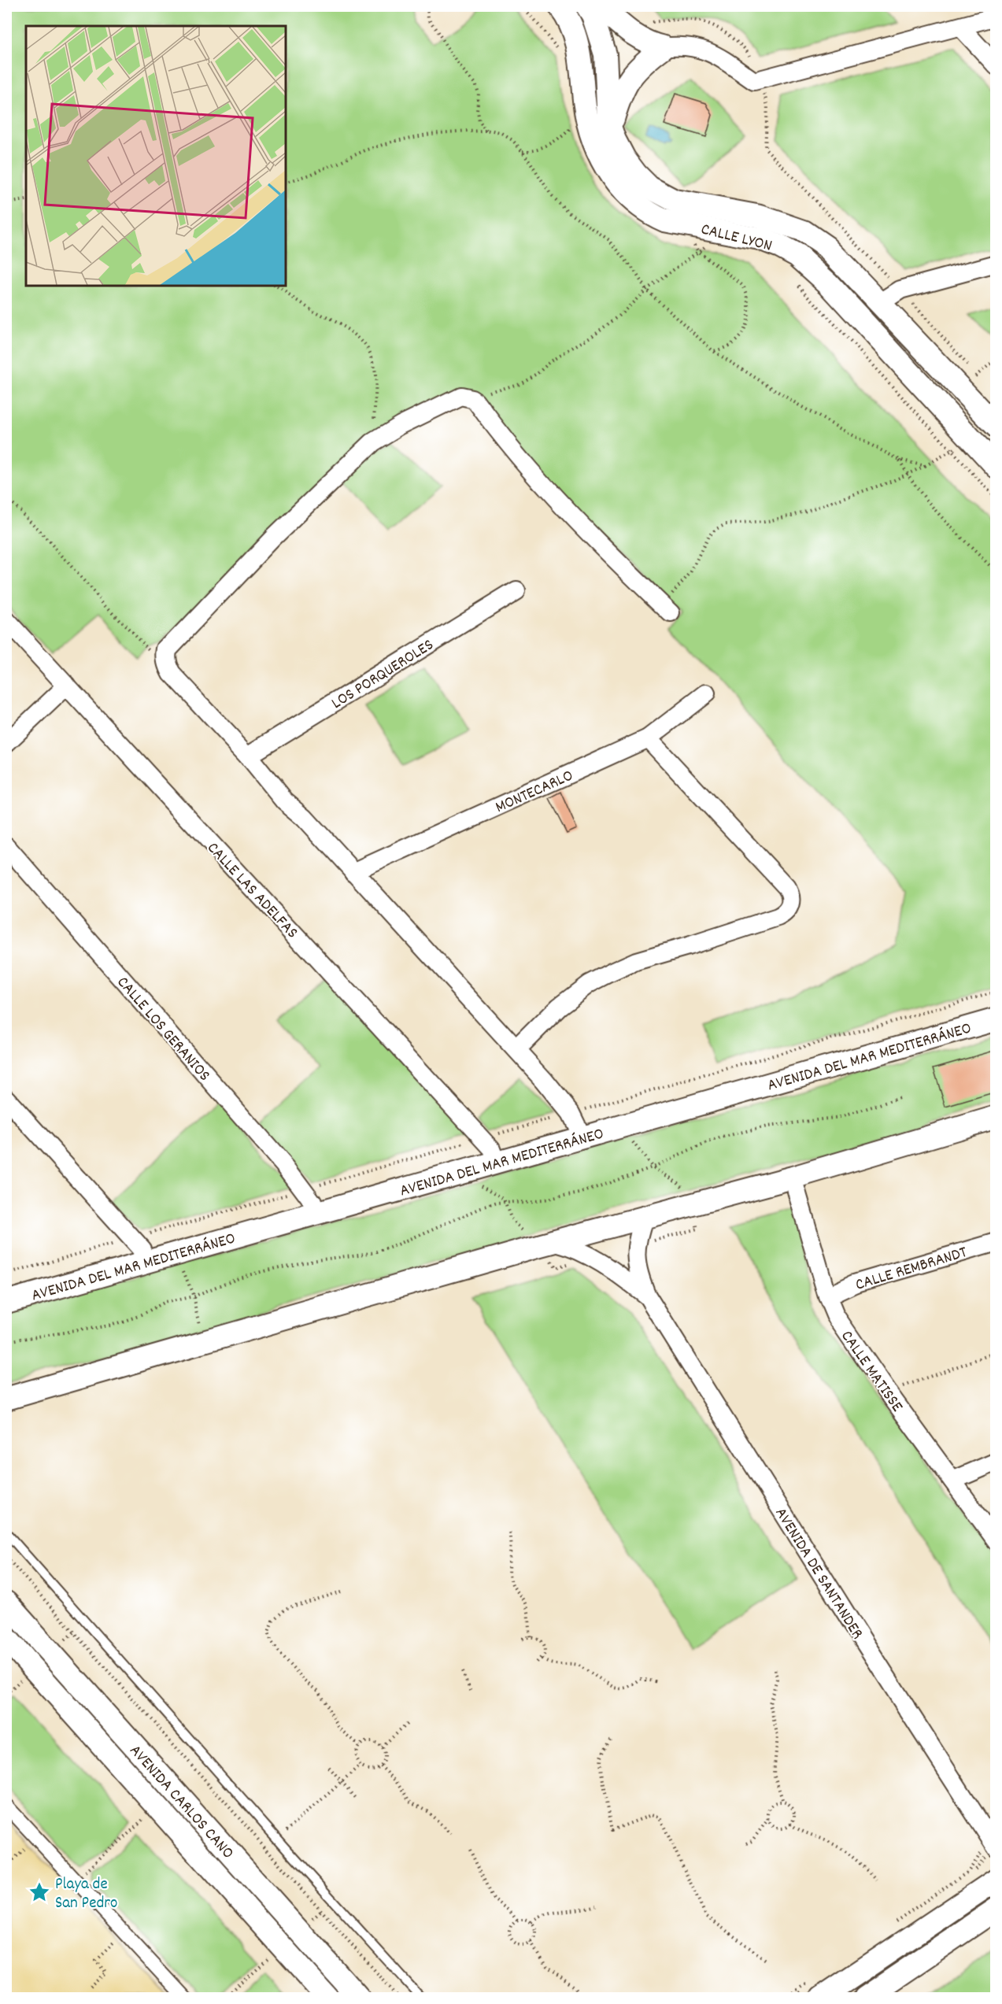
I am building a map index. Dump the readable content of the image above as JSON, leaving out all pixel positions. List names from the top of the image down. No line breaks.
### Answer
{"streets":{"street":["CALLE LYON","LOS PORQUEROLES","MONTECARLO","CALLE LAS ADELFAS","CALLE LOS GERANIOS","AVENIDA DEL MAR MEDITERRÁNEO","CALLE REMBRANDT","CALLE MATISSE","AVENIDA DE SANTANDER","AVENIDA CARLOS CANO"]},"crossings":[["CALLE LAS ADELFAS","AVENIDA DEL MAR MEDITERRÁNEO"],["CALLE LOS GERANIOS","AVENIDA DEL MAR MEDITERRÁNEO"],["CALLE REMBRANDT","CALLE MATISSE"]],"places":{"place":["Playa de San Pedro"]}}
